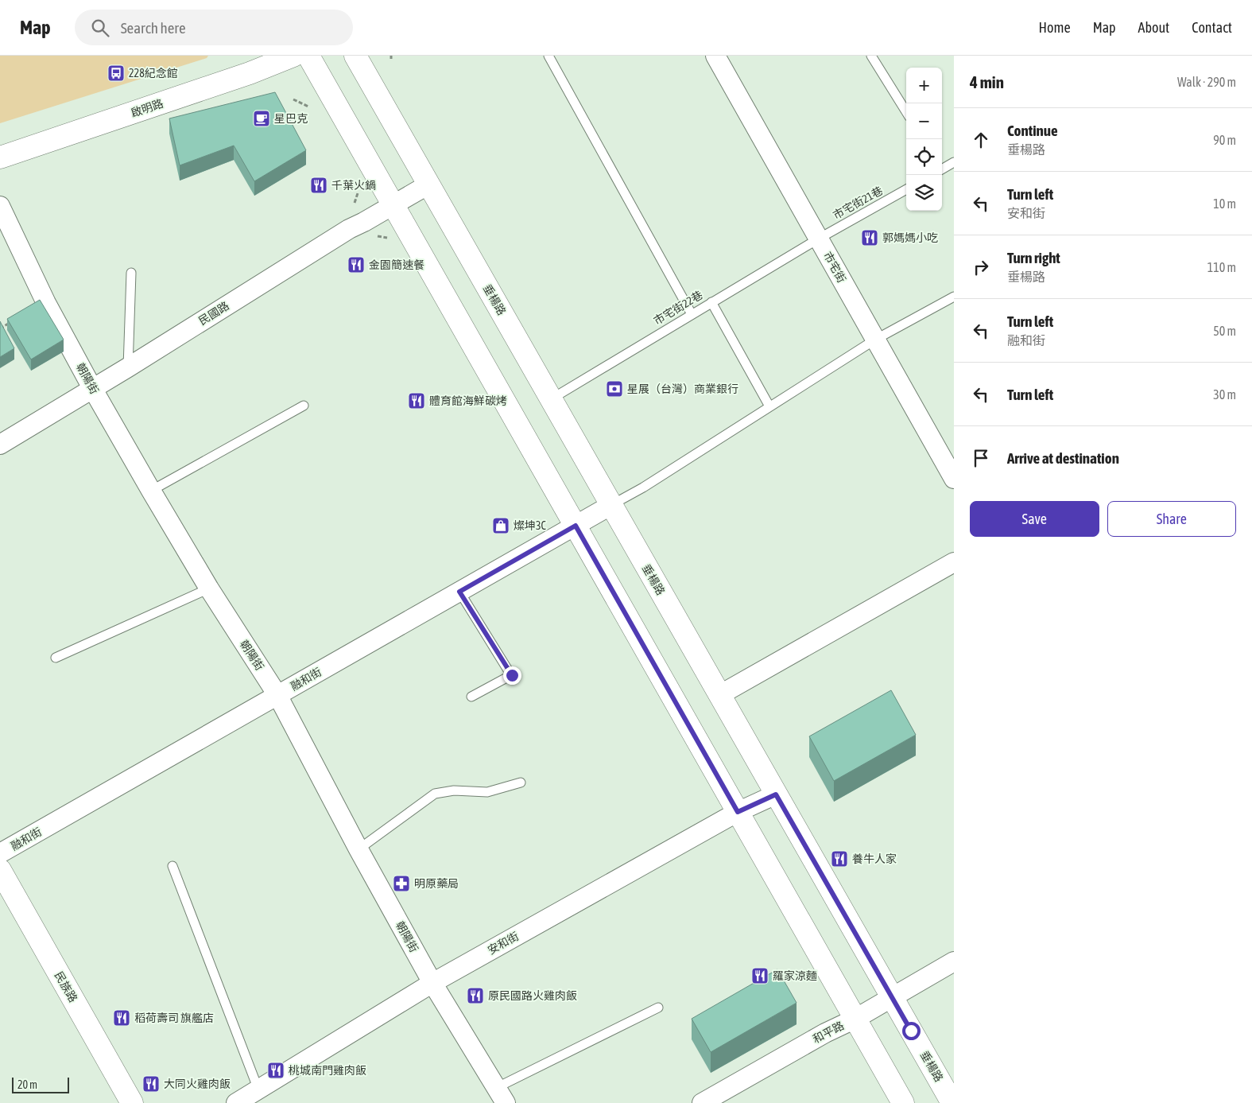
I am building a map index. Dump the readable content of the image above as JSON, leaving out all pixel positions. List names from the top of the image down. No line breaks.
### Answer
{"streets":{"street":["啟明路","市宅街","垂楊路","民國路","朝陽街","融和街","安和街","民族路","和平路"],"lane":["市宅街21巷","市宅街22巷"]},"crossings":[["市宅街21巷","市宅街"],["市宅街21巷","市宅街22巷"],["市宅街","市宅街22巷"],["垂楊路","市宅街22巷"],["垂楊路","民國路"],["垂楊路","融和街"],["垂楊路","安和街"],["垂楊路","和平路"],["民國路","朝陽街"],["朝陽街","融和街"],["朝陽街","安和街"]],"places":{"bus stop":["228紀念館"],"cafe":["星巴克"],"restaurant":["千葉火鍋","郭媽媽小吃","金園簡速餐","體育館海鮮碳烤","養牛人家","羅家涼麵","原民國路火雞肉飯","稻荷壽司 旗艦店","桃城南門雞肉飯","大同火雞肉飯"],"bank":["星展（台灣）商業銀行"],"shop":["燦坤3C"],"pharmacy":["明原藥局"]},"scale_bar":"20 m","page":{"header":"Map","search":"Search here","nav":["Home","Map","About","Contact"],"heading":["4 min","Walk · 290 m"],"map_buttons":["+","−"],"list":[["Continue","垂楊路","90 m"],["Turn left","安和街","10 m"],["Turn right","垂楊路","110 m"],["Turn left","融和街","50 m"],["Turn left","30 m"],"Arrive at destination"],"buttons":["Save","Share"],"scale":"20 m"}}
